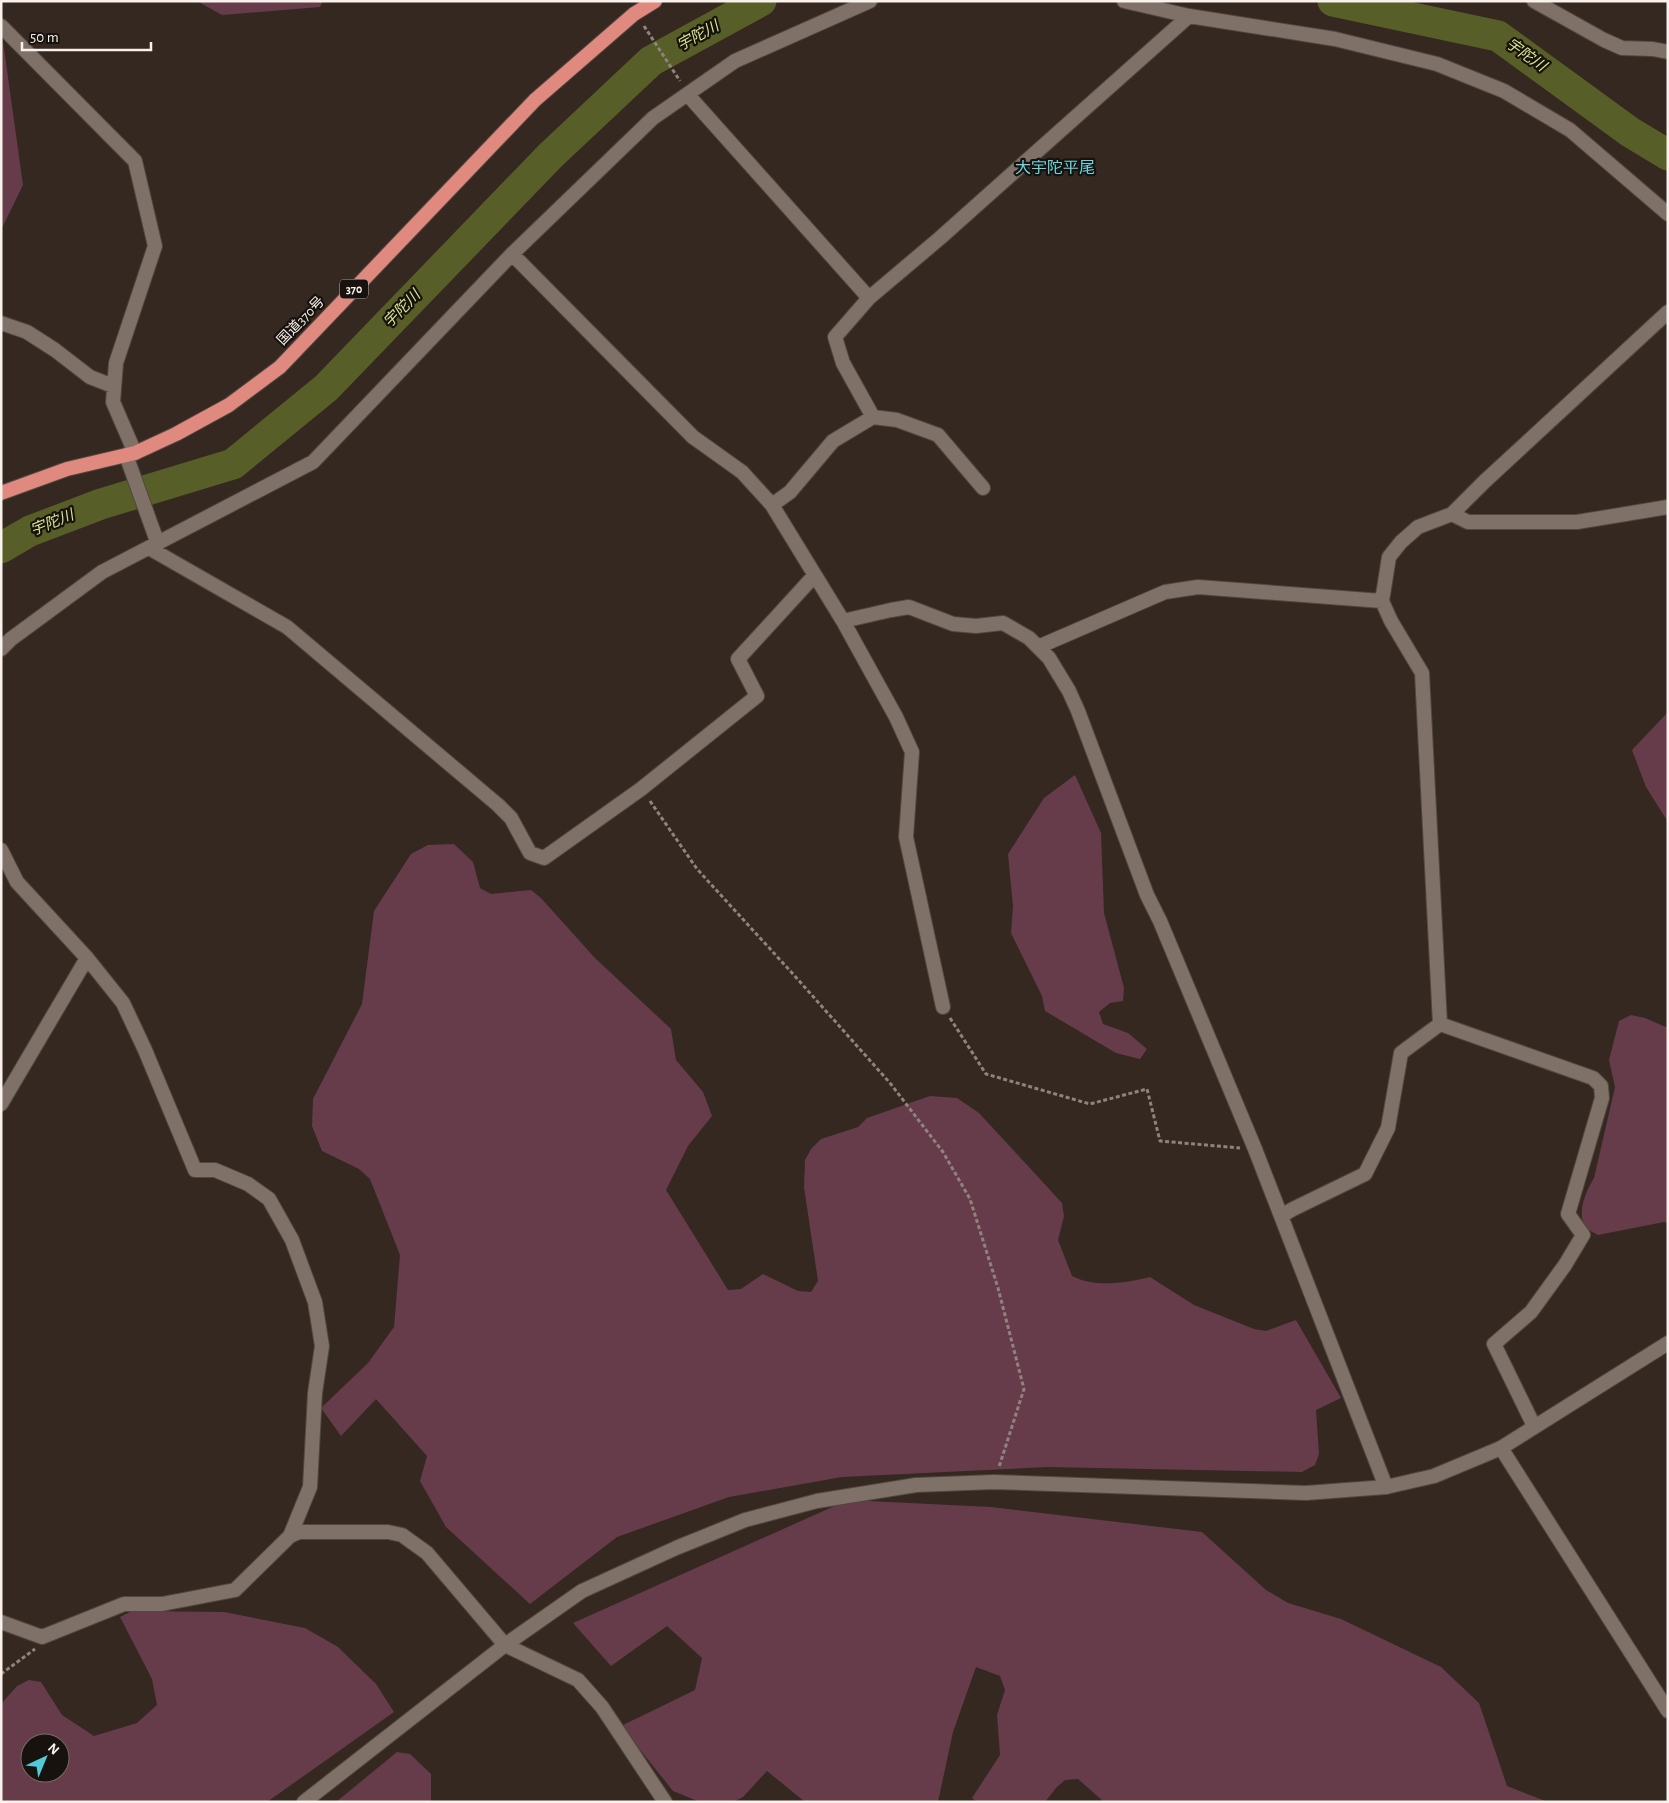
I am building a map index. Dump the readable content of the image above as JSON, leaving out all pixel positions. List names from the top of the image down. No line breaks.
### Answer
{"streets":{"highway":["370","国道370号"]},"districts":["大宇陀平尾"],"water":["宇陀川"],"scale_bar":"50 m","north":"top right"}
